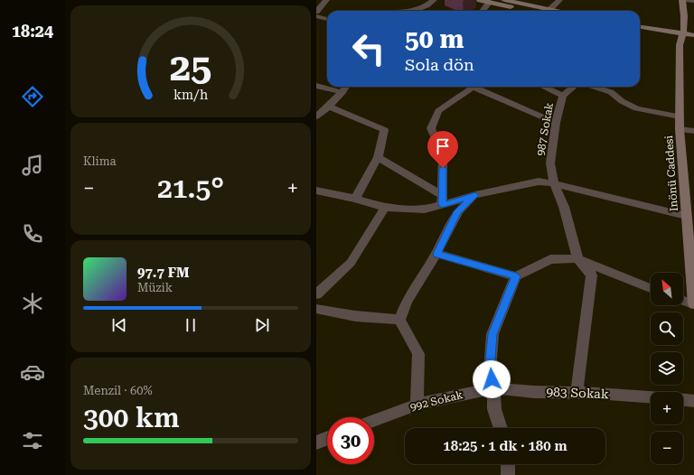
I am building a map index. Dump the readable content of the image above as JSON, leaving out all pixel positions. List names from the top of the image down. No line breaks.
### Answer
{"streets":{"street":["987 Sokak","Inönü Caddesi","983 Sokak","992 Sokak"]},"crossings":[["983 Sokak","992 Sokak"]],"north":"top left","page":{"tabs":"18:24","turn":["50 m","Sola dön"],"tile":["Klima",["Menzil · 60%","300 km"]],"heat":["−","21.5°","+"],"song":["97.7 FM","Müzik"],"map_buttons":["+","−"],"limit":"30","trip":"18:25 · 1 dk · 180 m","gauge":["25","km/h"]}}
